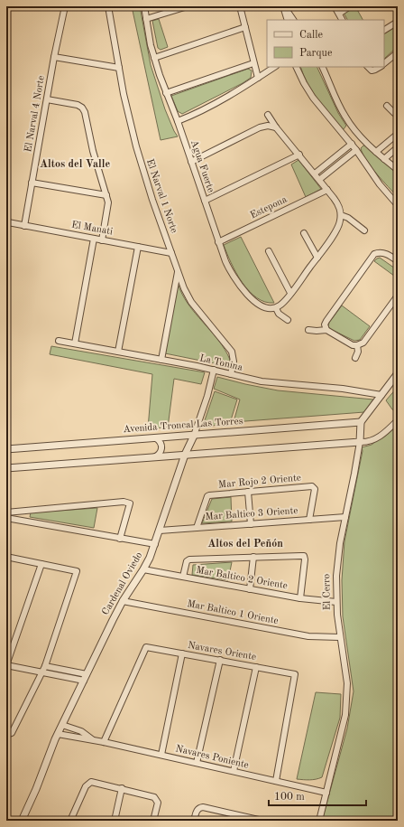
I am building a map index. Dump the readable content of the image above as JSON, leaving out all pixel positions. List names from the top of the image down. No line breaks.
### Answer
{"streets":{"street":["El Narval 4 Norte","Agua Fuerte","El Narval 1 Norte","Estepona","El Manati","La Tonina","Avenida Troncal Las Torres","Mar Rojo 2 Oriente","Mar Baltico 3 Oriente","Mar Baltico 2 Oriente","Cardenal Oviedo","El Cerro","Mar Baltico 1 Oriente","Navares Oriente","Navares Poniente"]},"crossings":[["El Narval 4 Norte","El Manati"],["Agua Fuerte","Estepona"],["El Narval 1 Norte","El Manati"],["El Narval 1 Norte","La Tonina"],["La Tonina","Cardenal Oviedo"],["Avenida Troncal Las Torres","Cardenal Oviedo"],["Avenida Troncal Las Torres","El Cerro"],["Mar Rojo 2 Oriente","Mar Baltico 3 Oriente"],["Mar Baltico 3 Oriente","Cardenal Oviedo"],["Mar Baltico 3 Oriente","El Cerro"],["Mar Baltico 2 Oriente","Cardenal Oviedo"],["Mar Baltico 2 Oriente","El Cerro"],["Cardenal Oviedo","Mar Baltico 1 Oriente"],["Cardenal Oviedo","Navares Poniente"],["El Cerro","Mar Baltico 1 Oriente"],["El Cerro","Navares Poniente"],["Navares Oriente","Navares Poniente"]],"districts":["Altos del Valle","Altos del Peñón"],"legend":["Calle","Parque"],"scale_bar":"100 m"}
